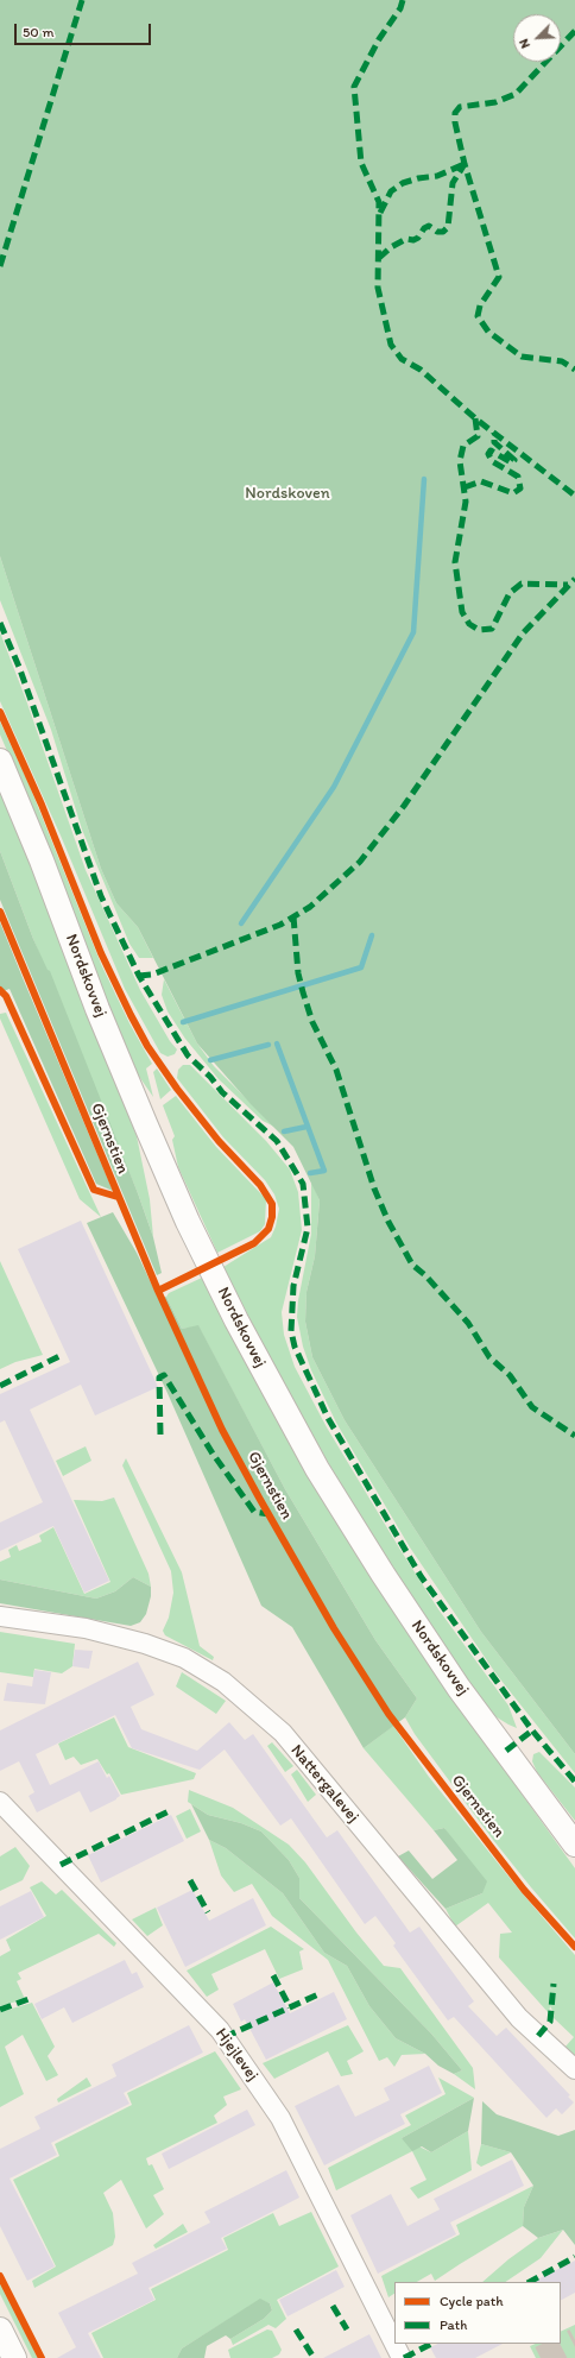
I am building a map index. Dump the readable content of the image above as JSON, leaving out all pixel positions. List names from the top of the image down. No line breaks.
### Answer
{"streets":{"street":["Nordskovvej","Nattergalevej","Hjejlevej"],"cycle path":["Gjernstien"]},"parks":["Nordskoven"],"legend":["Cycle path","Path"],"scale_bar":"50 m","north":"bottom left"}
